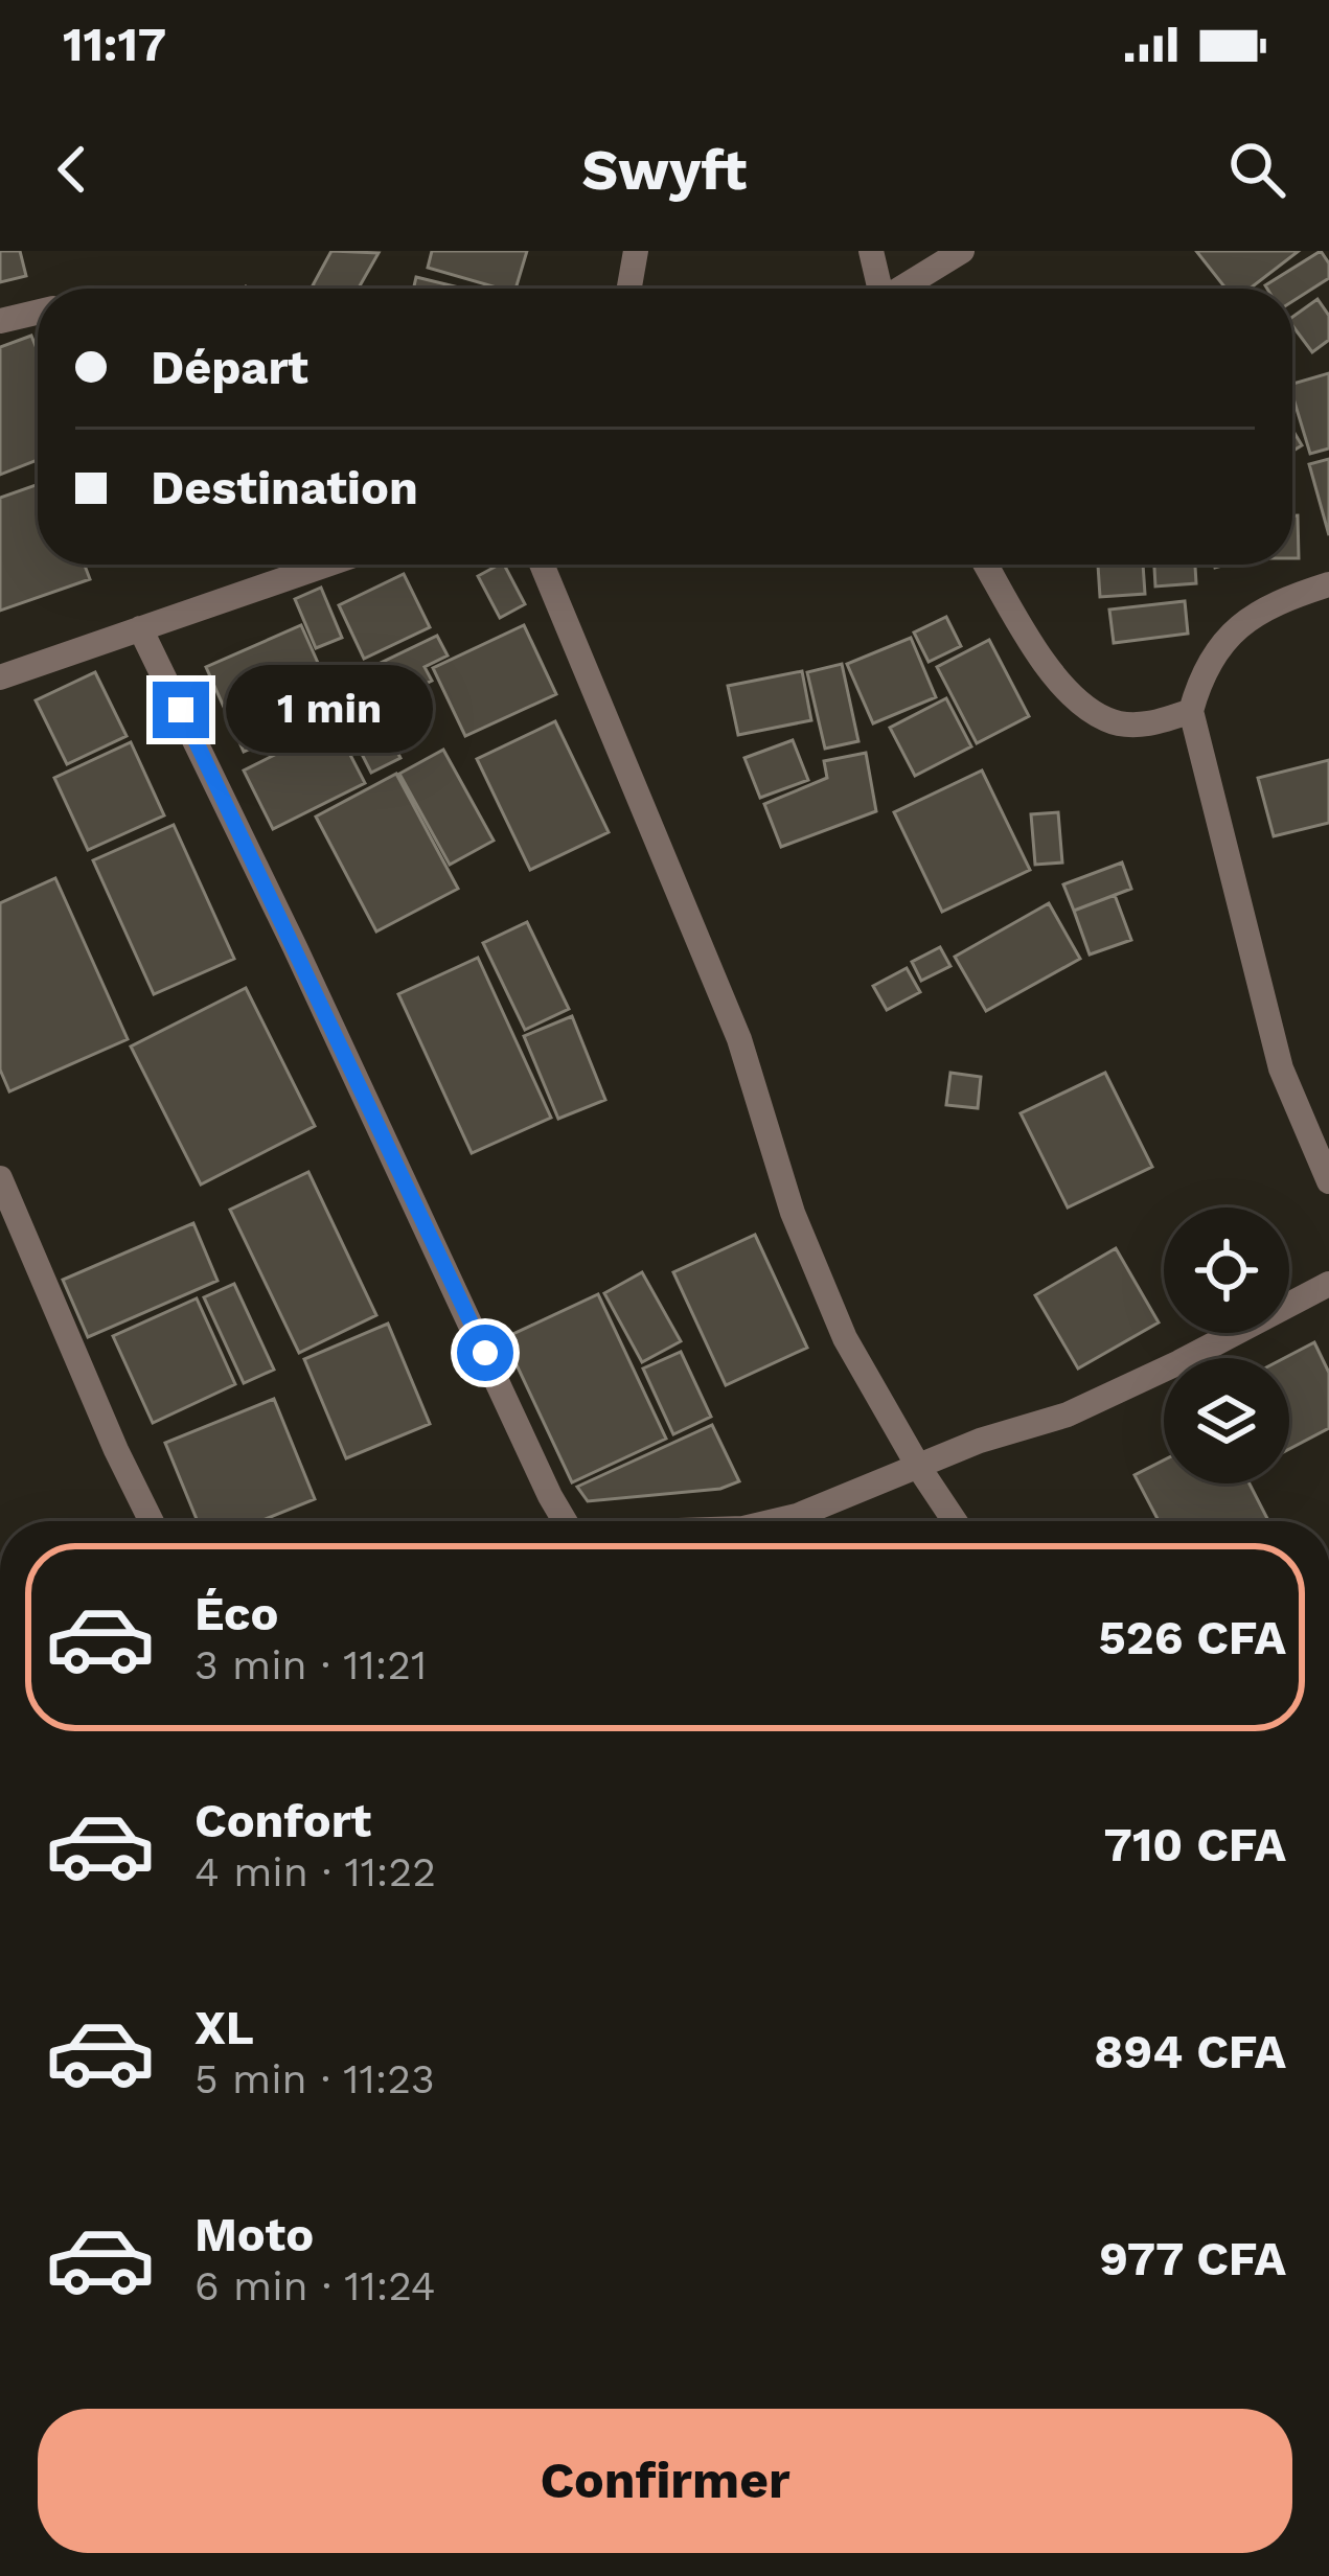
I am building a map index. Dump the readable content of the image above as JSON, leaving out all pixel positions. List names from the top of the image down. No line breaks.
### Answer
{"page":{"status":"11:17","header":"Swyft","banner":["Départ","Destination"],"bubble":"1 min","list":[{"name":"Éco","note":"3 min · 11:21","value":"526 CFA"},{"name":"Confort","note":"4 min · 11:22","value":"710 CFA"},{"name":"XL","note":"5 min · 11:23","value":"894 CFA"},{"name":"Moto","note":"6 min · 11:24","value":"977 CFA"}],"buttons":"Confirmer"}}
